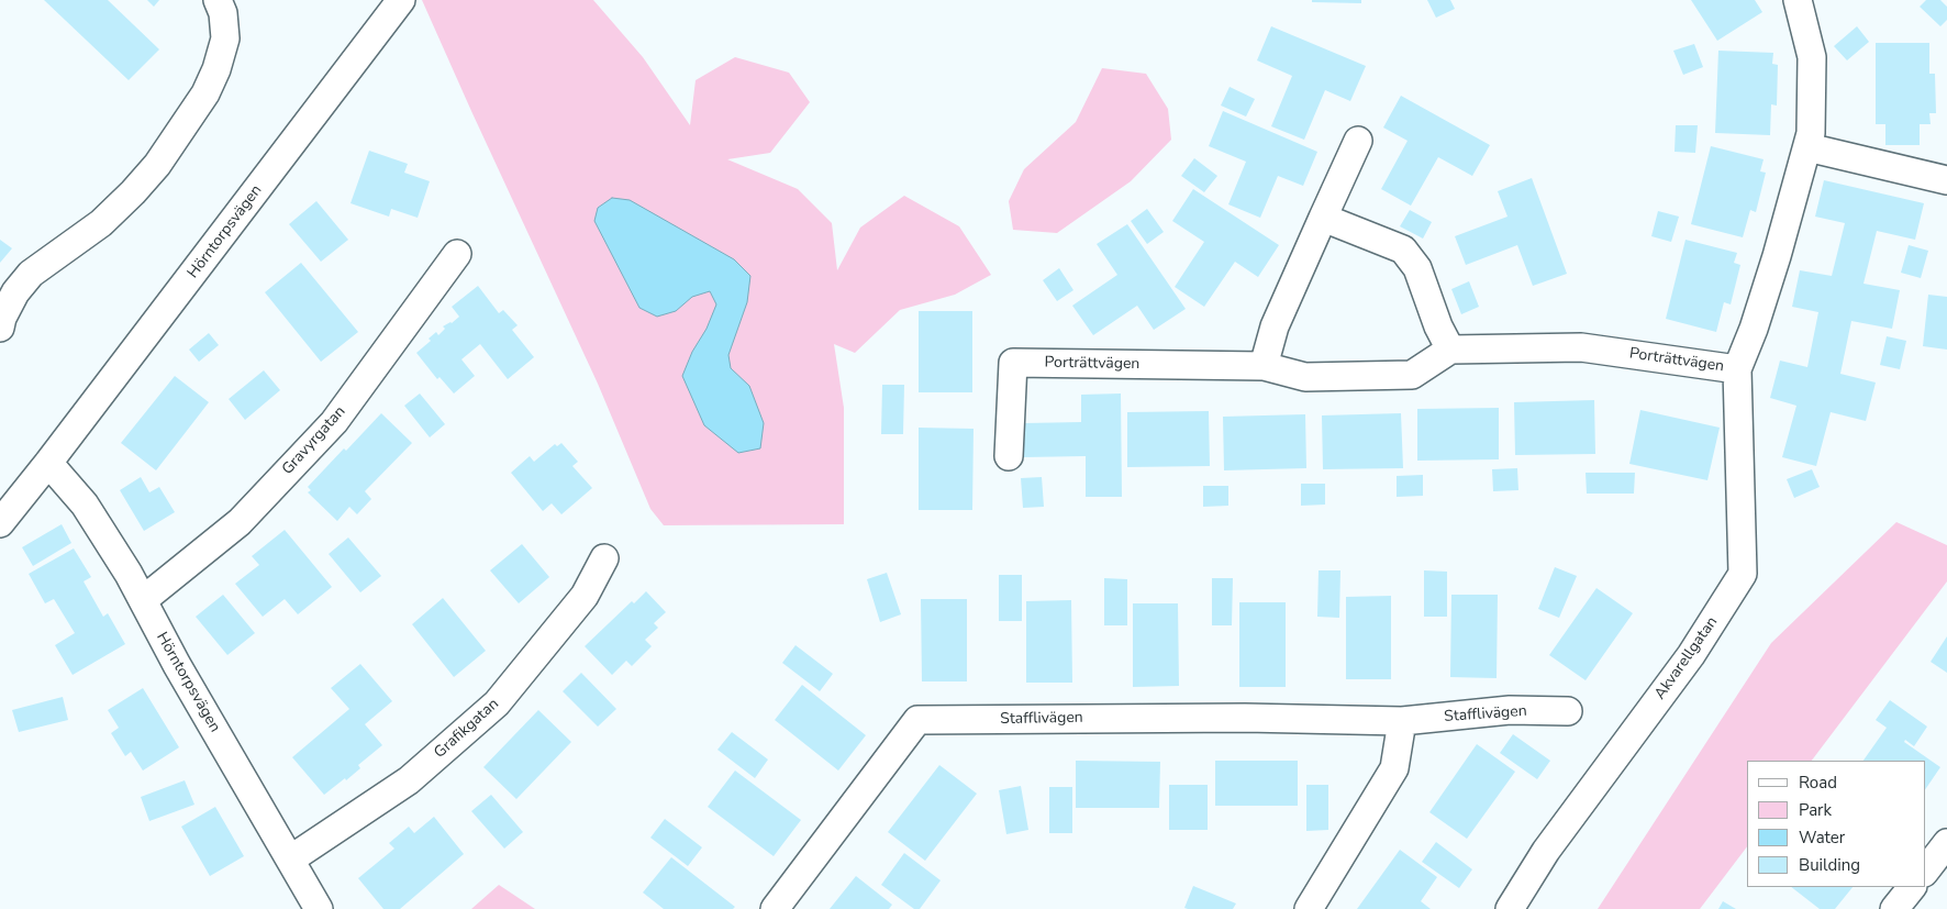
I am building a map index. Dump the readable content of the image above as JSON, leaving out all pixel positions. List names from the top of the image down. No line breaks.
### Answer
{"streets":{"street":["Hörntorpsvägen","Porträttvägen","Gravyrgatan","Akvarellgatan","Stafflivägen","Grafikgatan"]},"crossings":[["Hörntorpsvägen","Gravyrgatan"],["Hörntorpsvägen","Grafikgatan"],["Porträttvägen","Akvarellgatan"]],"legend":["Road","Park","Water","Building"]}
